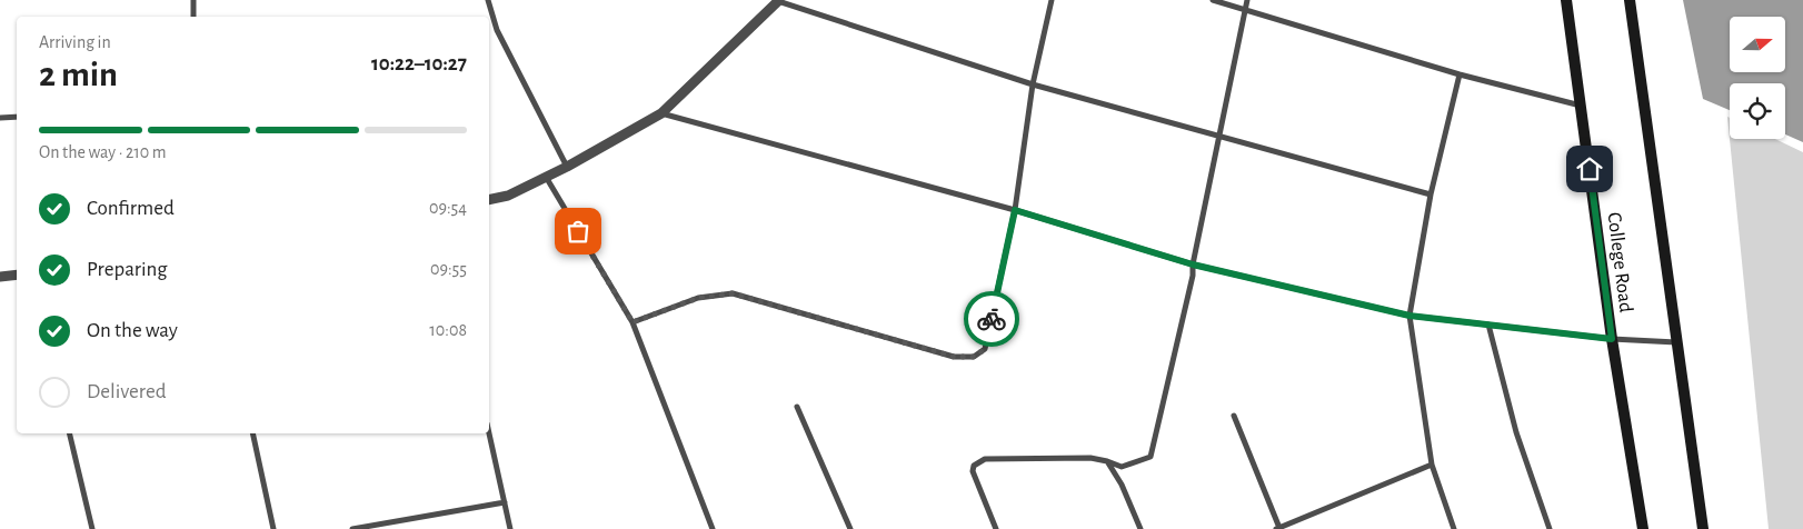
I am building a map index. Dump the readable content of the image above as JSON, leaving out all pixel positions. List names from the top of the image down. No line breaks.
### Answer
{"streets":{"main road":["College Road"]},"north":"right","page":{"heading":["2 min","Arriving in","10:22–10:27"],"bar":"On the way · 210 m","list":[["Confirmed","09:54"],["Preparing","09:55"],["On the way","10:08"],"Delivered"]}}
